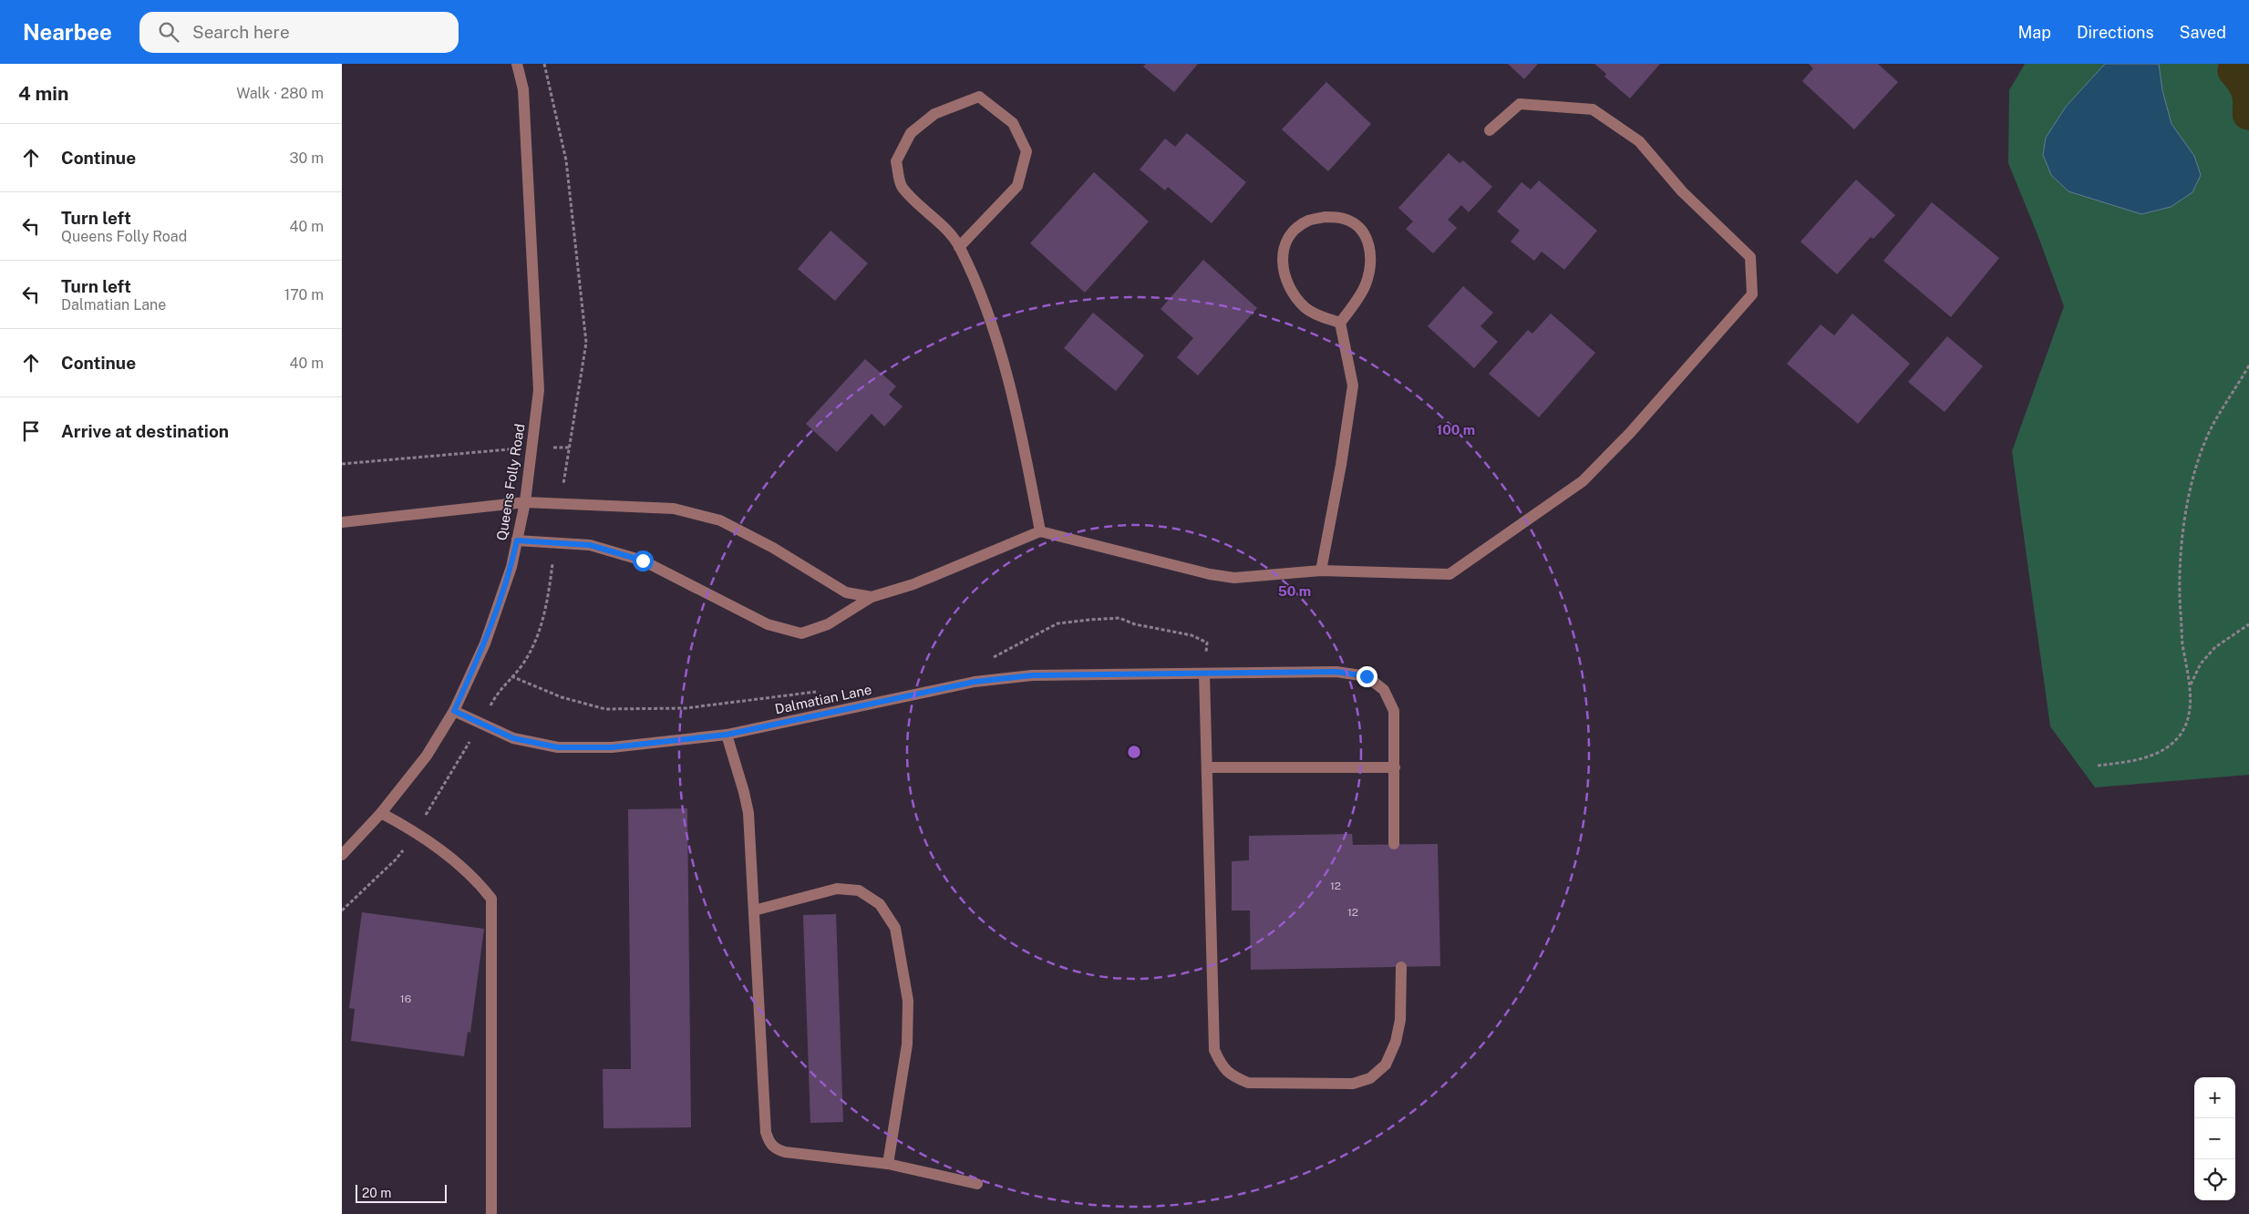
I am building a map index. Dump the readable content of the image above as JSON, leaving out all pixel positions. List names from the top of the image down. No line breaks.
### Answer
{"streets":{"street":["Queens Folly Road","Dalmatian Lane"]},"crossings":[["Queens Folly Road","Dalmatian Lane"]],"house_numbers":["12","12","16"],"scale_bar":"20 m","page":{"header":"Nearbee","search":"Search here","nav":["Map","Directions","Saved"],"heading":["4 min","Walk · 280 m"],"list":[["Continue","30 m"],["Turn left","Queens Folly Road","40 m"],["Turn left","Dalmatian Lane","170 m"],["Continue","40 m"],"Arrive at destination"],"map_buttons":["+","−"],"scale":"20 m"},"rings":["100 m","50 m"]}
